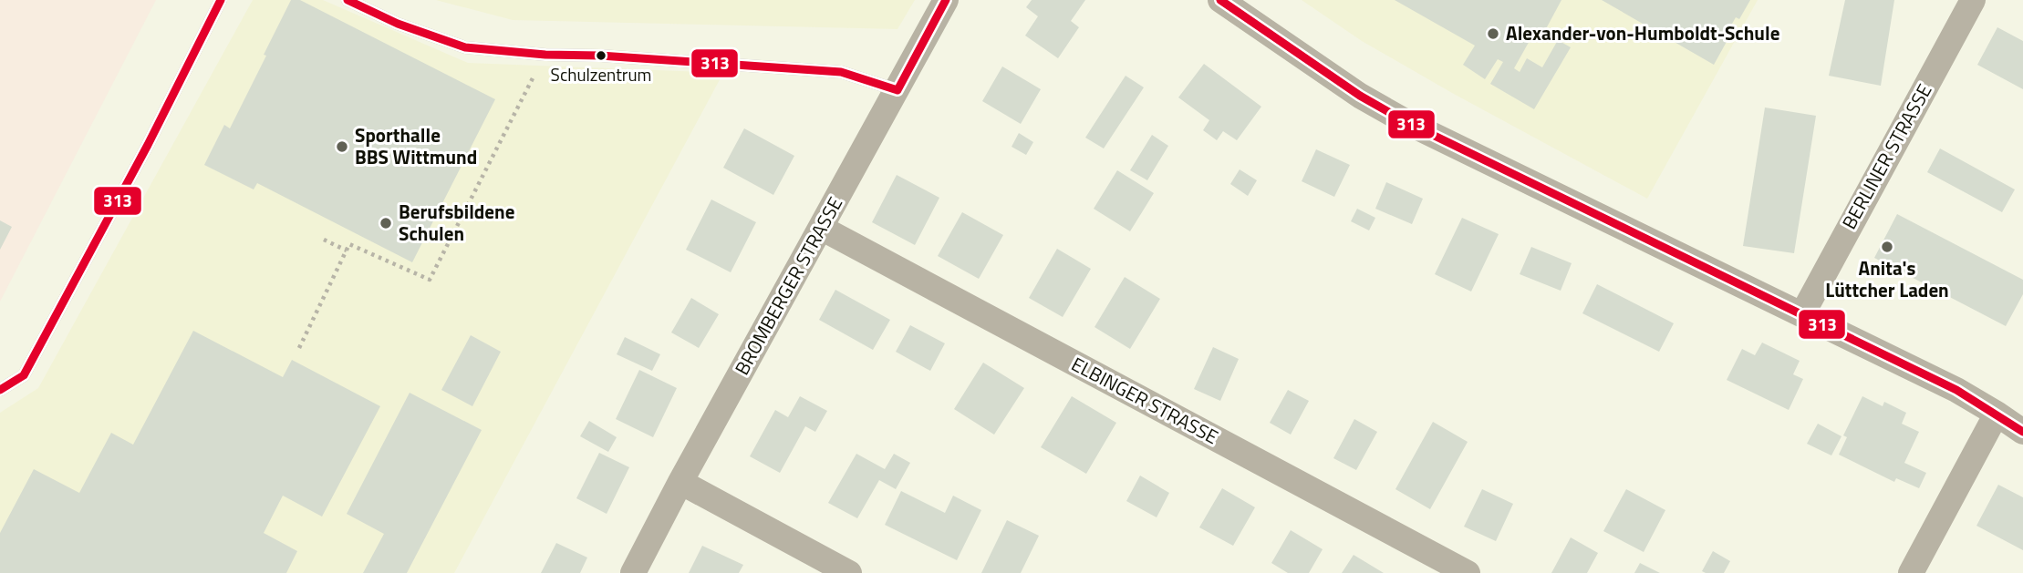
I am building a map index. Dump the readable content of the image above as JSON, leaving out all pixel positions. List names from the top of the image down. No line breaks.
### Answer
{"streets":{"street":["BERLINER STRASSE","BROMBERGER STRASSE","ELBINGER STRASSE"]},"crossings":[["BROMBERGER STRASSE","ELBINGER STRASSE"]],"places":["Alexander-von-Humboldt-Schule","Schulzentrum","Sporthalle BBS Wittmund","Berufsbildene Schulen","Anita's Lüttcher Laden"],"lines":["transit line 313"]}
